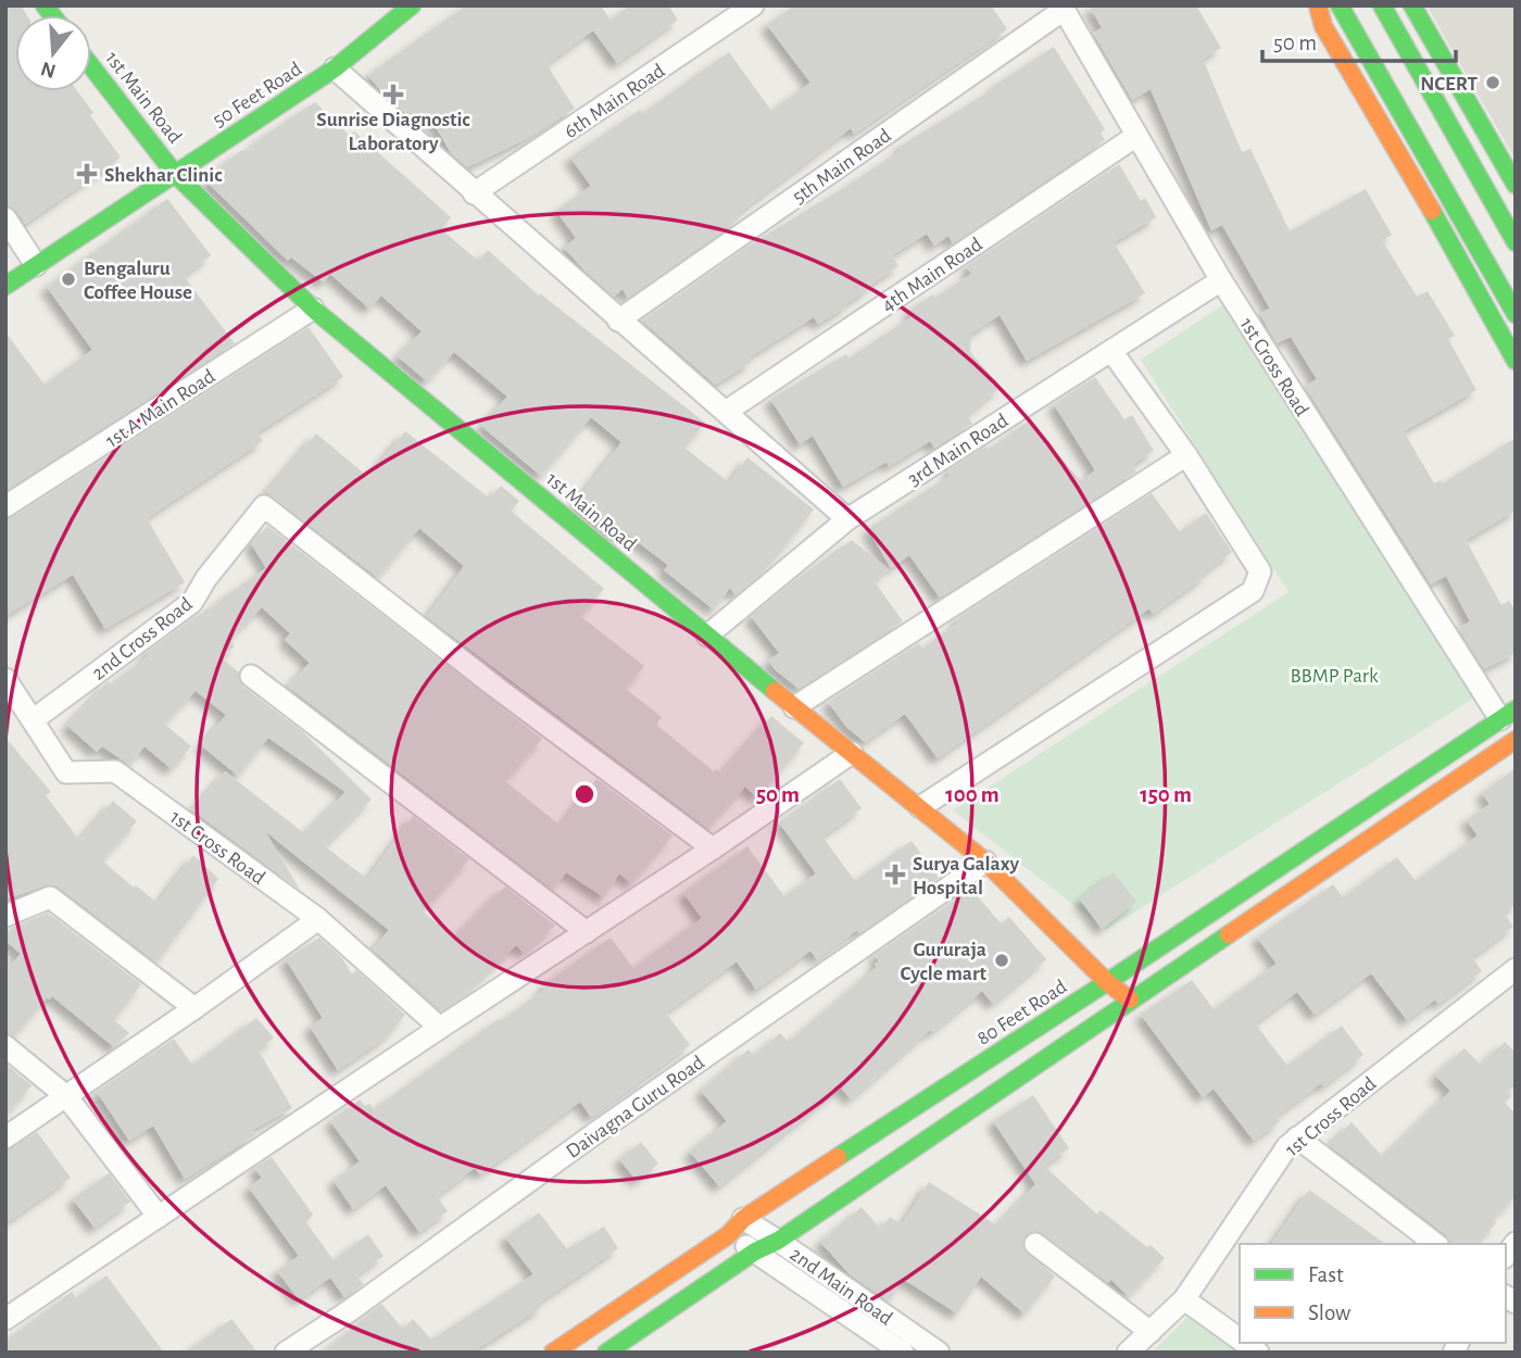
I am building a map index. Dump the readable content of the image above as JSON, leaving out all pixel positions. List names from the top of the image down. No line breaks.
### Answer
{"streets":{"main road":["50 Feet Road","1st Main Road","80 Feet Road"],"street":["6th Main Road","5th Main Road","4th Main Road","1st Cross Road","1st A Main Road","3rd Main Road","2nd Cross Road","Daivagna Guru Road","2nd Main Road"]},"crossings":[["50 Feet Road","1st Main Road"],["1st Main Road","1st A Main Road"],["1st Main Road","3rd Main Road"],["1st Main Road","80 Feet Road"],["1st Main Road","Daivagna Guru Road"],["5th Main Road","1st Cross Road"],["4th Main Road","1st Cross Road"],["1st Cross Road","3rd Main Road"],["1st Cross Road","2nd Cross Road"],["1st Cross Road","80 Feet Road"],["80 Feet Road","2nd Main Road"]],"parks":["BBMP Park"],"places":{"other":["NCERT","Bengaluru Coffee House","Gururaja Cycle mart"],"health":["Sunrise Diagnostic Laboratory","Shekhar Clinic","Surya Galaxy Hospital"]},"legend":["Fast","Slow"],"scale_bar":"50 m","north":"bottom","rings":["50 m","100 m","150 m"]}
